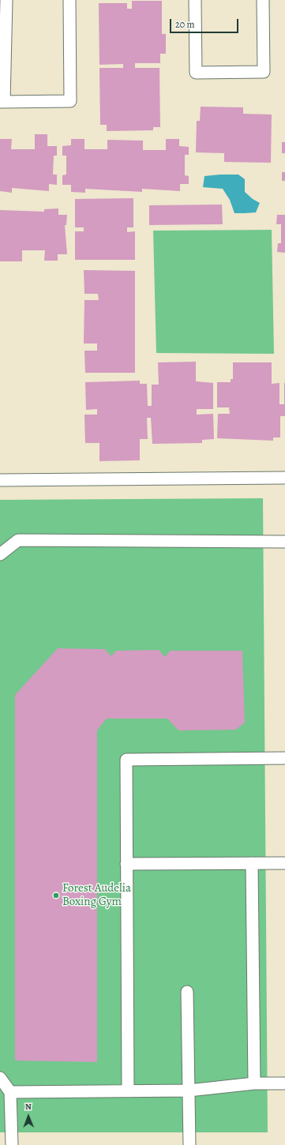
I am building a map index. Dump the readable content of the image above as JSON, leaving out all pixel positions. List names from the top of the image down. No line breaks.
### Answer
{"places":["Forest Audelia Boxing Gym"],"scale_bar":"20 m","north":"top"}
